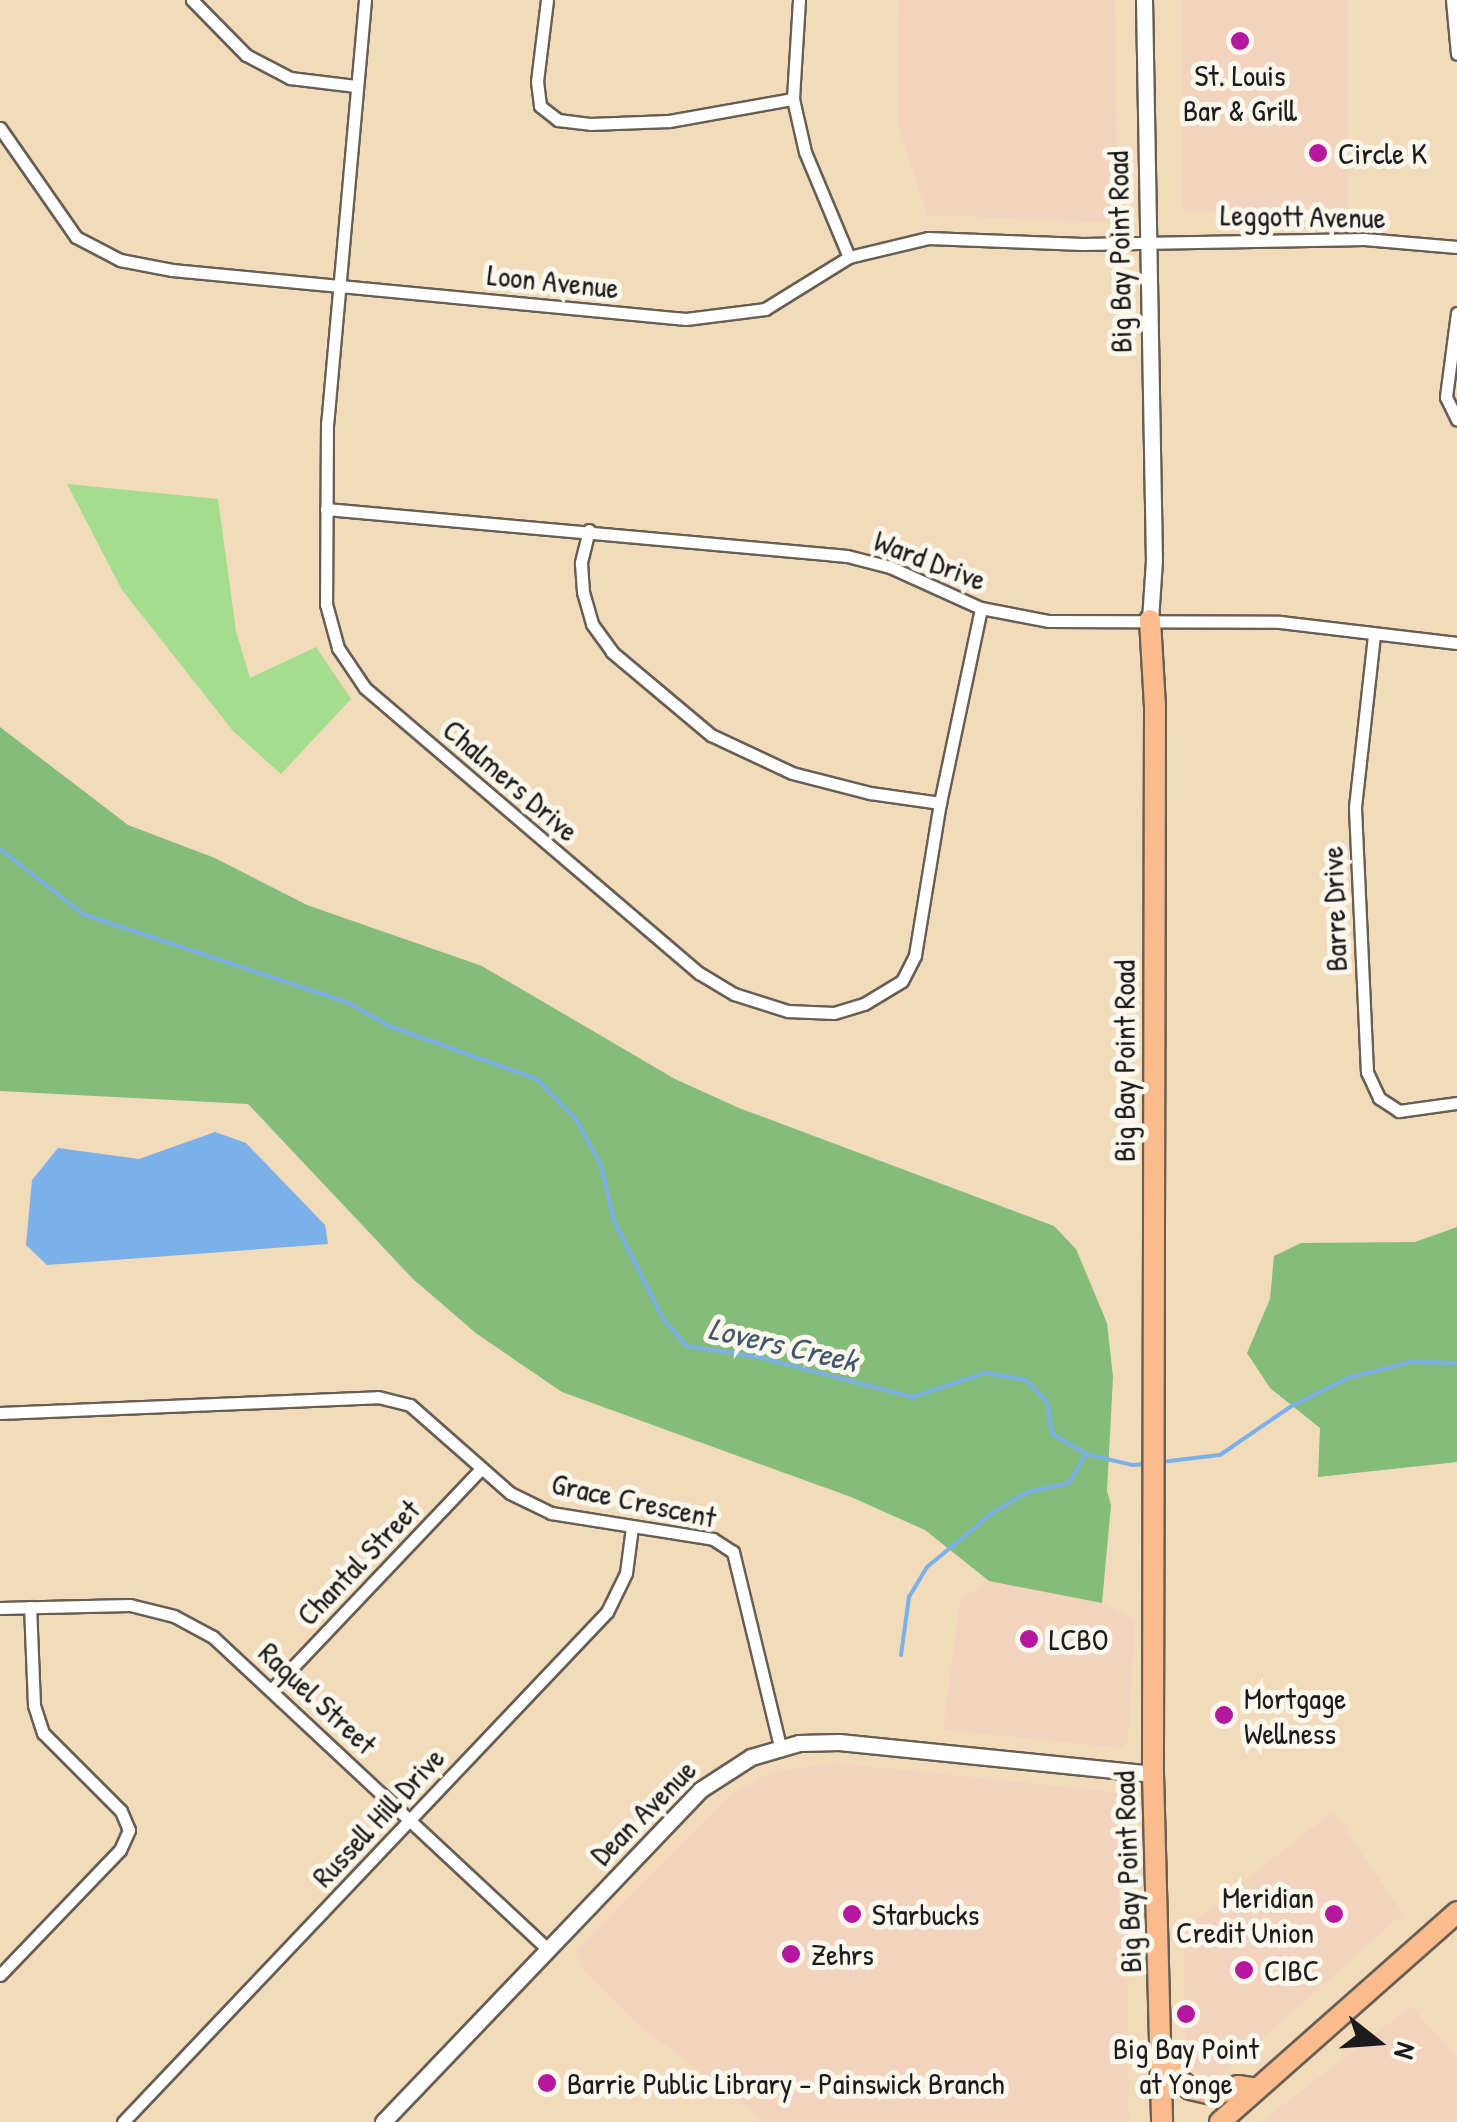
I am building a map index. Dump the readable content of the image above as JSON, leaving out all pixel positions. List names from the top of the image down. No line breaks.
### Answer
{"streets":{"main road":["Big Bay Point Road"],"street":["Leggott Avenue","Loon Avenue","Ward Drive","Chalmers Drive","Barre Drive","Grace Crescent","Chantal Street","Raquel Street","Dean Avenue","Russell Hill Drive"]},"crossings":[["Leggott Avenue","Big Bay Point Road"],["Leggott Avenue","Loon Avenue"],["Big Bay Point Road","Loon Avenue"],["Big Bay Point Road","Ward Drive"],["Big Bay Point Road","Dean Avenue"],["Loon Avenue","Chalmers Drive"],["Ward Drive","Chalmers Drive"],["Ward Drive","Barre Drive"],["Grace Crescent","Chantal Street"],["Grace Crescent","Dean Avenue"],["Grace Crescent","Russell Hill Drive"],["Chantal Street","Raquel Street"],["Raquel Street","Dean Avenue"],["Raquel Street","Russell Hill Drive"]],"water":["Lovers Creek"],"places":["St. Louis Bar & Grill","Circle K","LCBO","Mortgage Wellness","Starbucks","Meridian Credit Union","Zehrs","CIBC","Big Bay Point at Yonge","Barrie Public Library - Painswick Branch"],"north":"right"}
